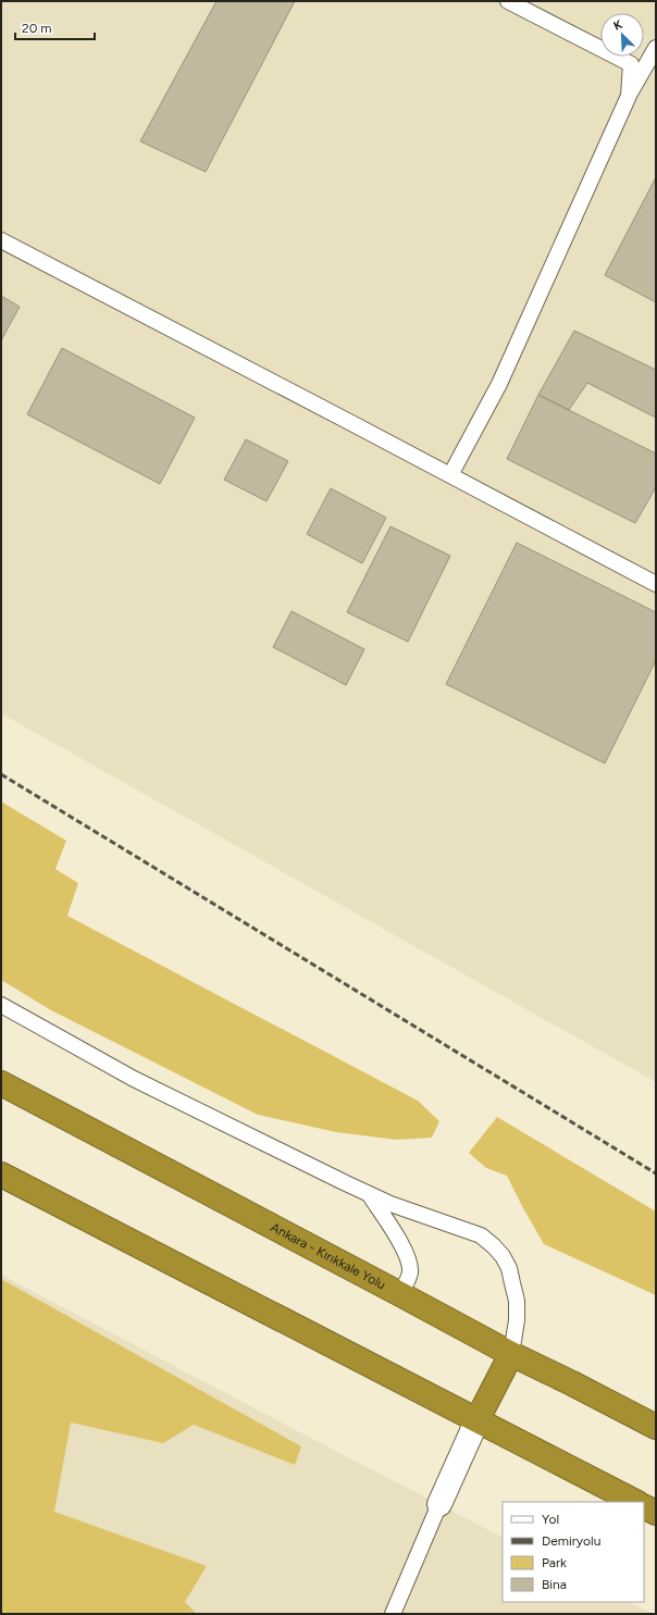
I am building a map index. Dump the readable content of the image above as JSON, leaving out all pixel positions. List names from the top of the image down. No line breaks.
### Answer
{"streets":{"highway":["Ankara - Kırıkkale Yolu"]},"legend":["Yol","Demiryolu","Park","Bina"],"scale_bar":"20 m","north":"top left"}
